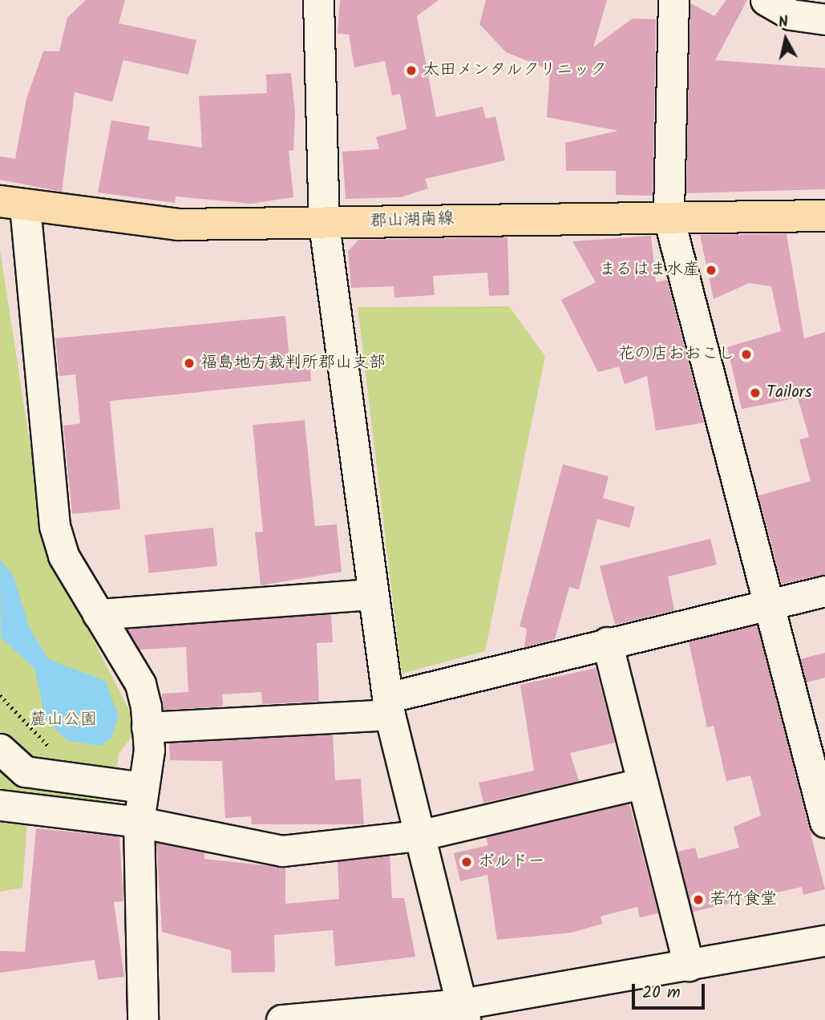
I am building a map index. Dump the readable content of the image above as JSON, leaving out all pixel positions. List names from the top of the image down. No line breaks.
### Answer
{"streets":{"main road":["郡山湖南線"]},"parks":["麓山公園"],"places":["太田メンタルクリニック","まるはま水産","花の店おおこし","福島地方裁判所郡山支部","Tailors","ボルドー","若竹食堂"],"scale_bar":"20 m","north":"top"}
